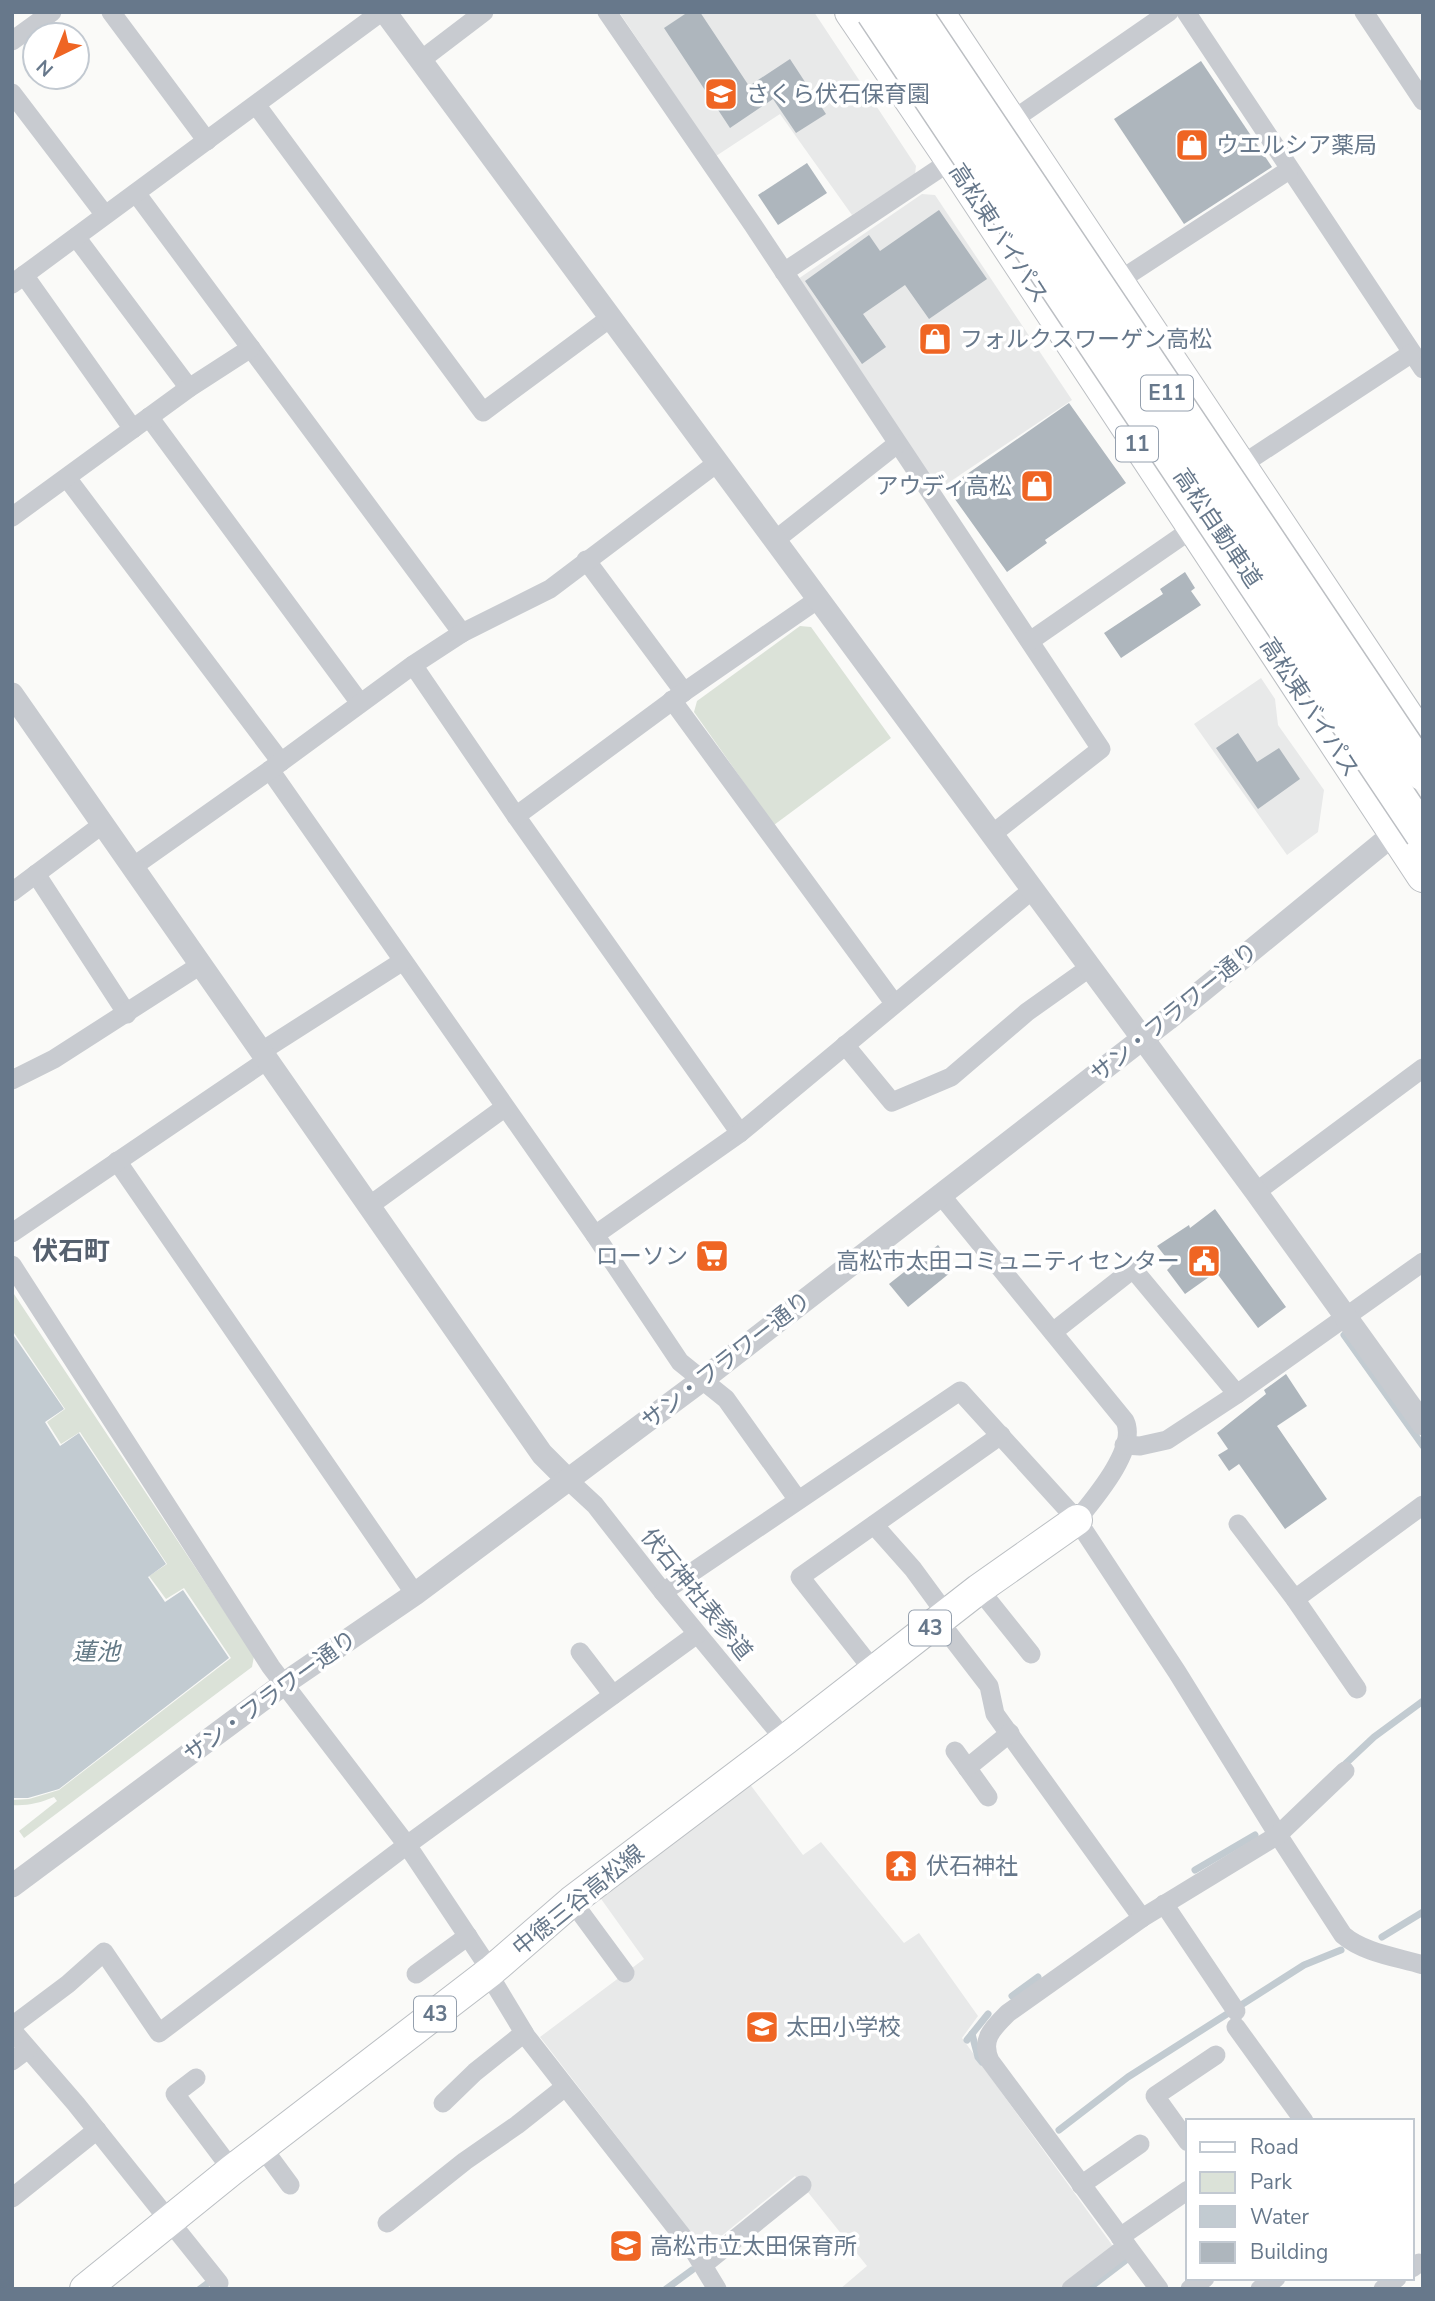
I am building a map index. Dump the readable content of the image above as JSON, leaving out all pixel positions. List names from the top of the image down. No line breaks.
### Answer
{"streets":{"highway":["高松東バイパス","E11","11","高松自動車道"],"main road":["43","中徳三谷高松線"],"street":["サン・フラワー通り","伏石神社表参道"]},"crossings":[["高松東バイパス","高松自動車道"],["高松東バイパス","サン・フラワー通り"],["高松自動車道","サン・フラワー通り"],["サン・フラワー通り","伏石神社表参道"],["伏石神社表参道","中徳三谷高松線"]],"districts":["伏石町"],"water":["蓮池"],"places":{"school or university":["さくら伏石保育園","太田小学校","高松市立太田保育所"],"shop":["ウエルシア薬局","フォルクスワーゲン高松","アウディ高松"],"supermarket":["ローソン"],"public building":["高松市太田コミュニティセンター"],"temple":["伏石神社"]},"legend":["Road","Park","Water","Building"],"north":"bottom left"}
